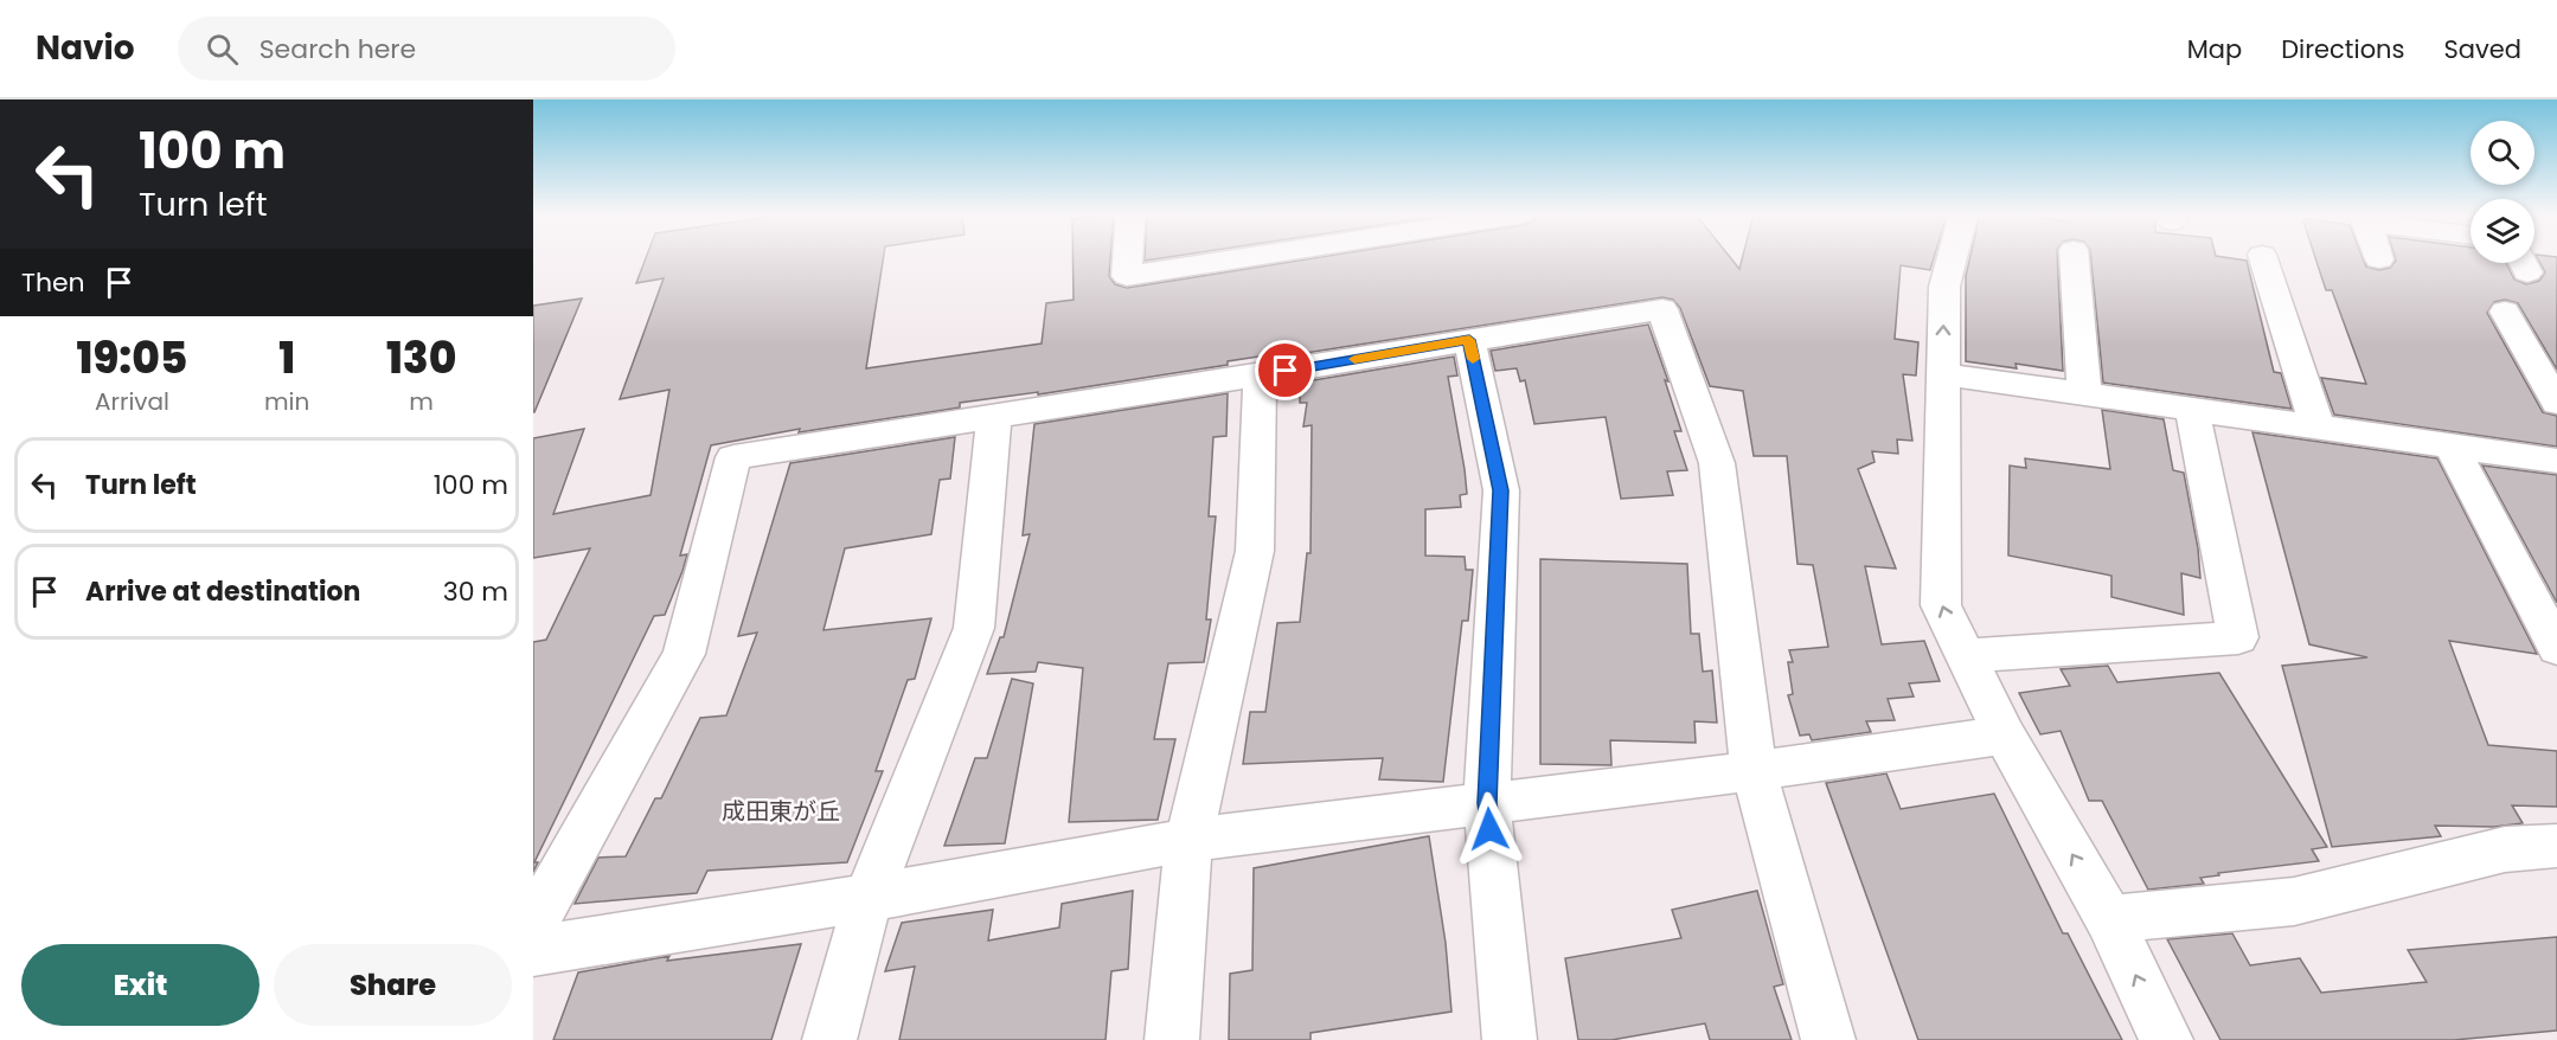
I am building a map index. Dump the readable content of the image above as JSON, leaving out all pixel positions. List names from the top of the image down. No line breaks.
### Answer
{"districts":["成田東が丘"],"page":{"header":"Navio","search":"Search here","nav":["Map","Directions","Saved"],"turn":["100 m","Turn left"],"then":"Then","eta":["19:05","Arrival","1","min","130","m"],"list":[{"name":"Turn left","value":"100 m"},{"name":"Arrive at destination","value":"30 m"}],"buttons":["Exit","Share"]}}
